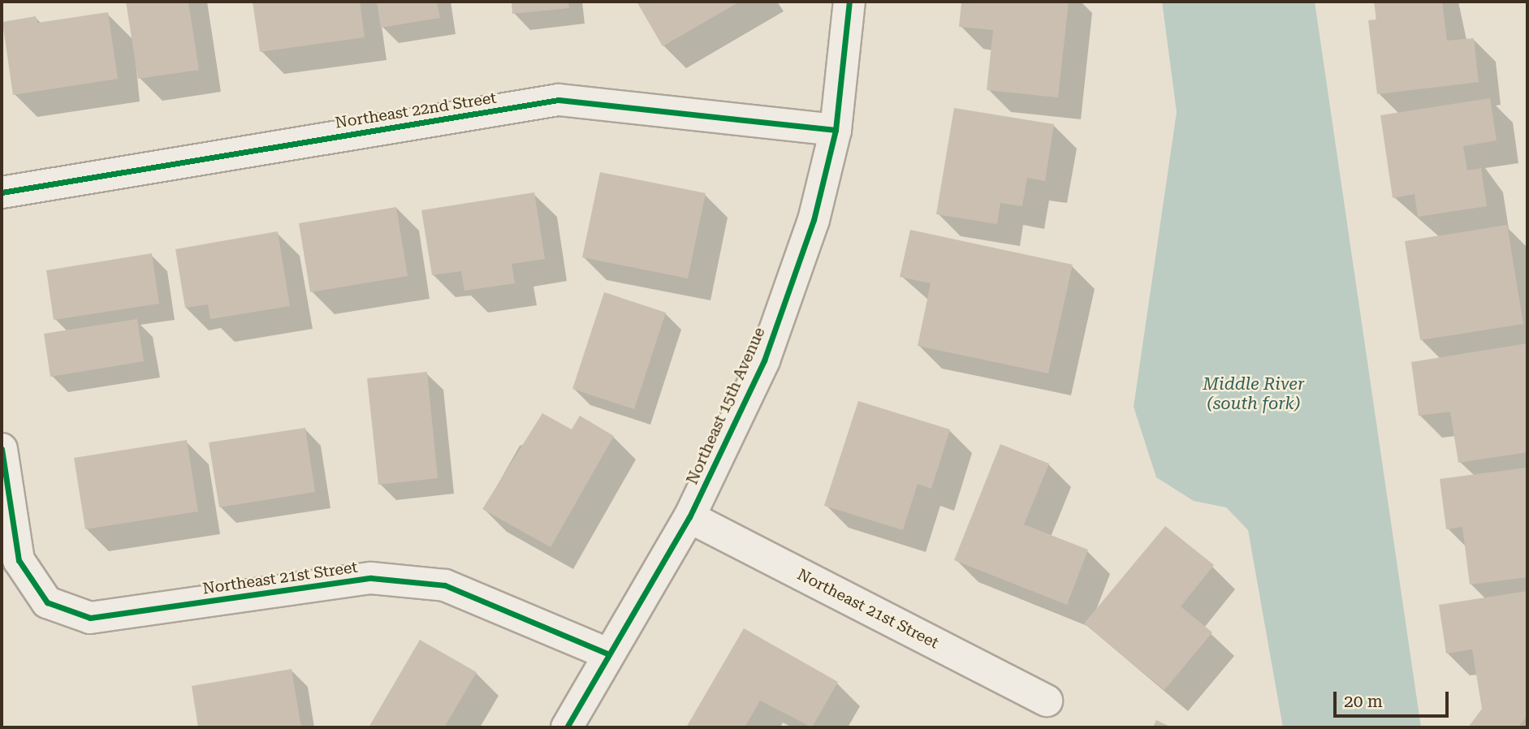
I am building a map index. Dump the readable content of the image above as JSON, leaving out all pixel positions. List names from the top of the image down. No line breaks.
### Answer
{"streets":{"street":["Northeast 22nd Street","Northeast 15th Avenue","Northeast 21st Street"]},"crossings":[["Northeast 22nd Street","Northeast 15th Avenue"],["Northeast 15th Avenue","Northeast 21st Street"]],"water":["Middle River (south fork)"],"scale_bar":"20 m"}
